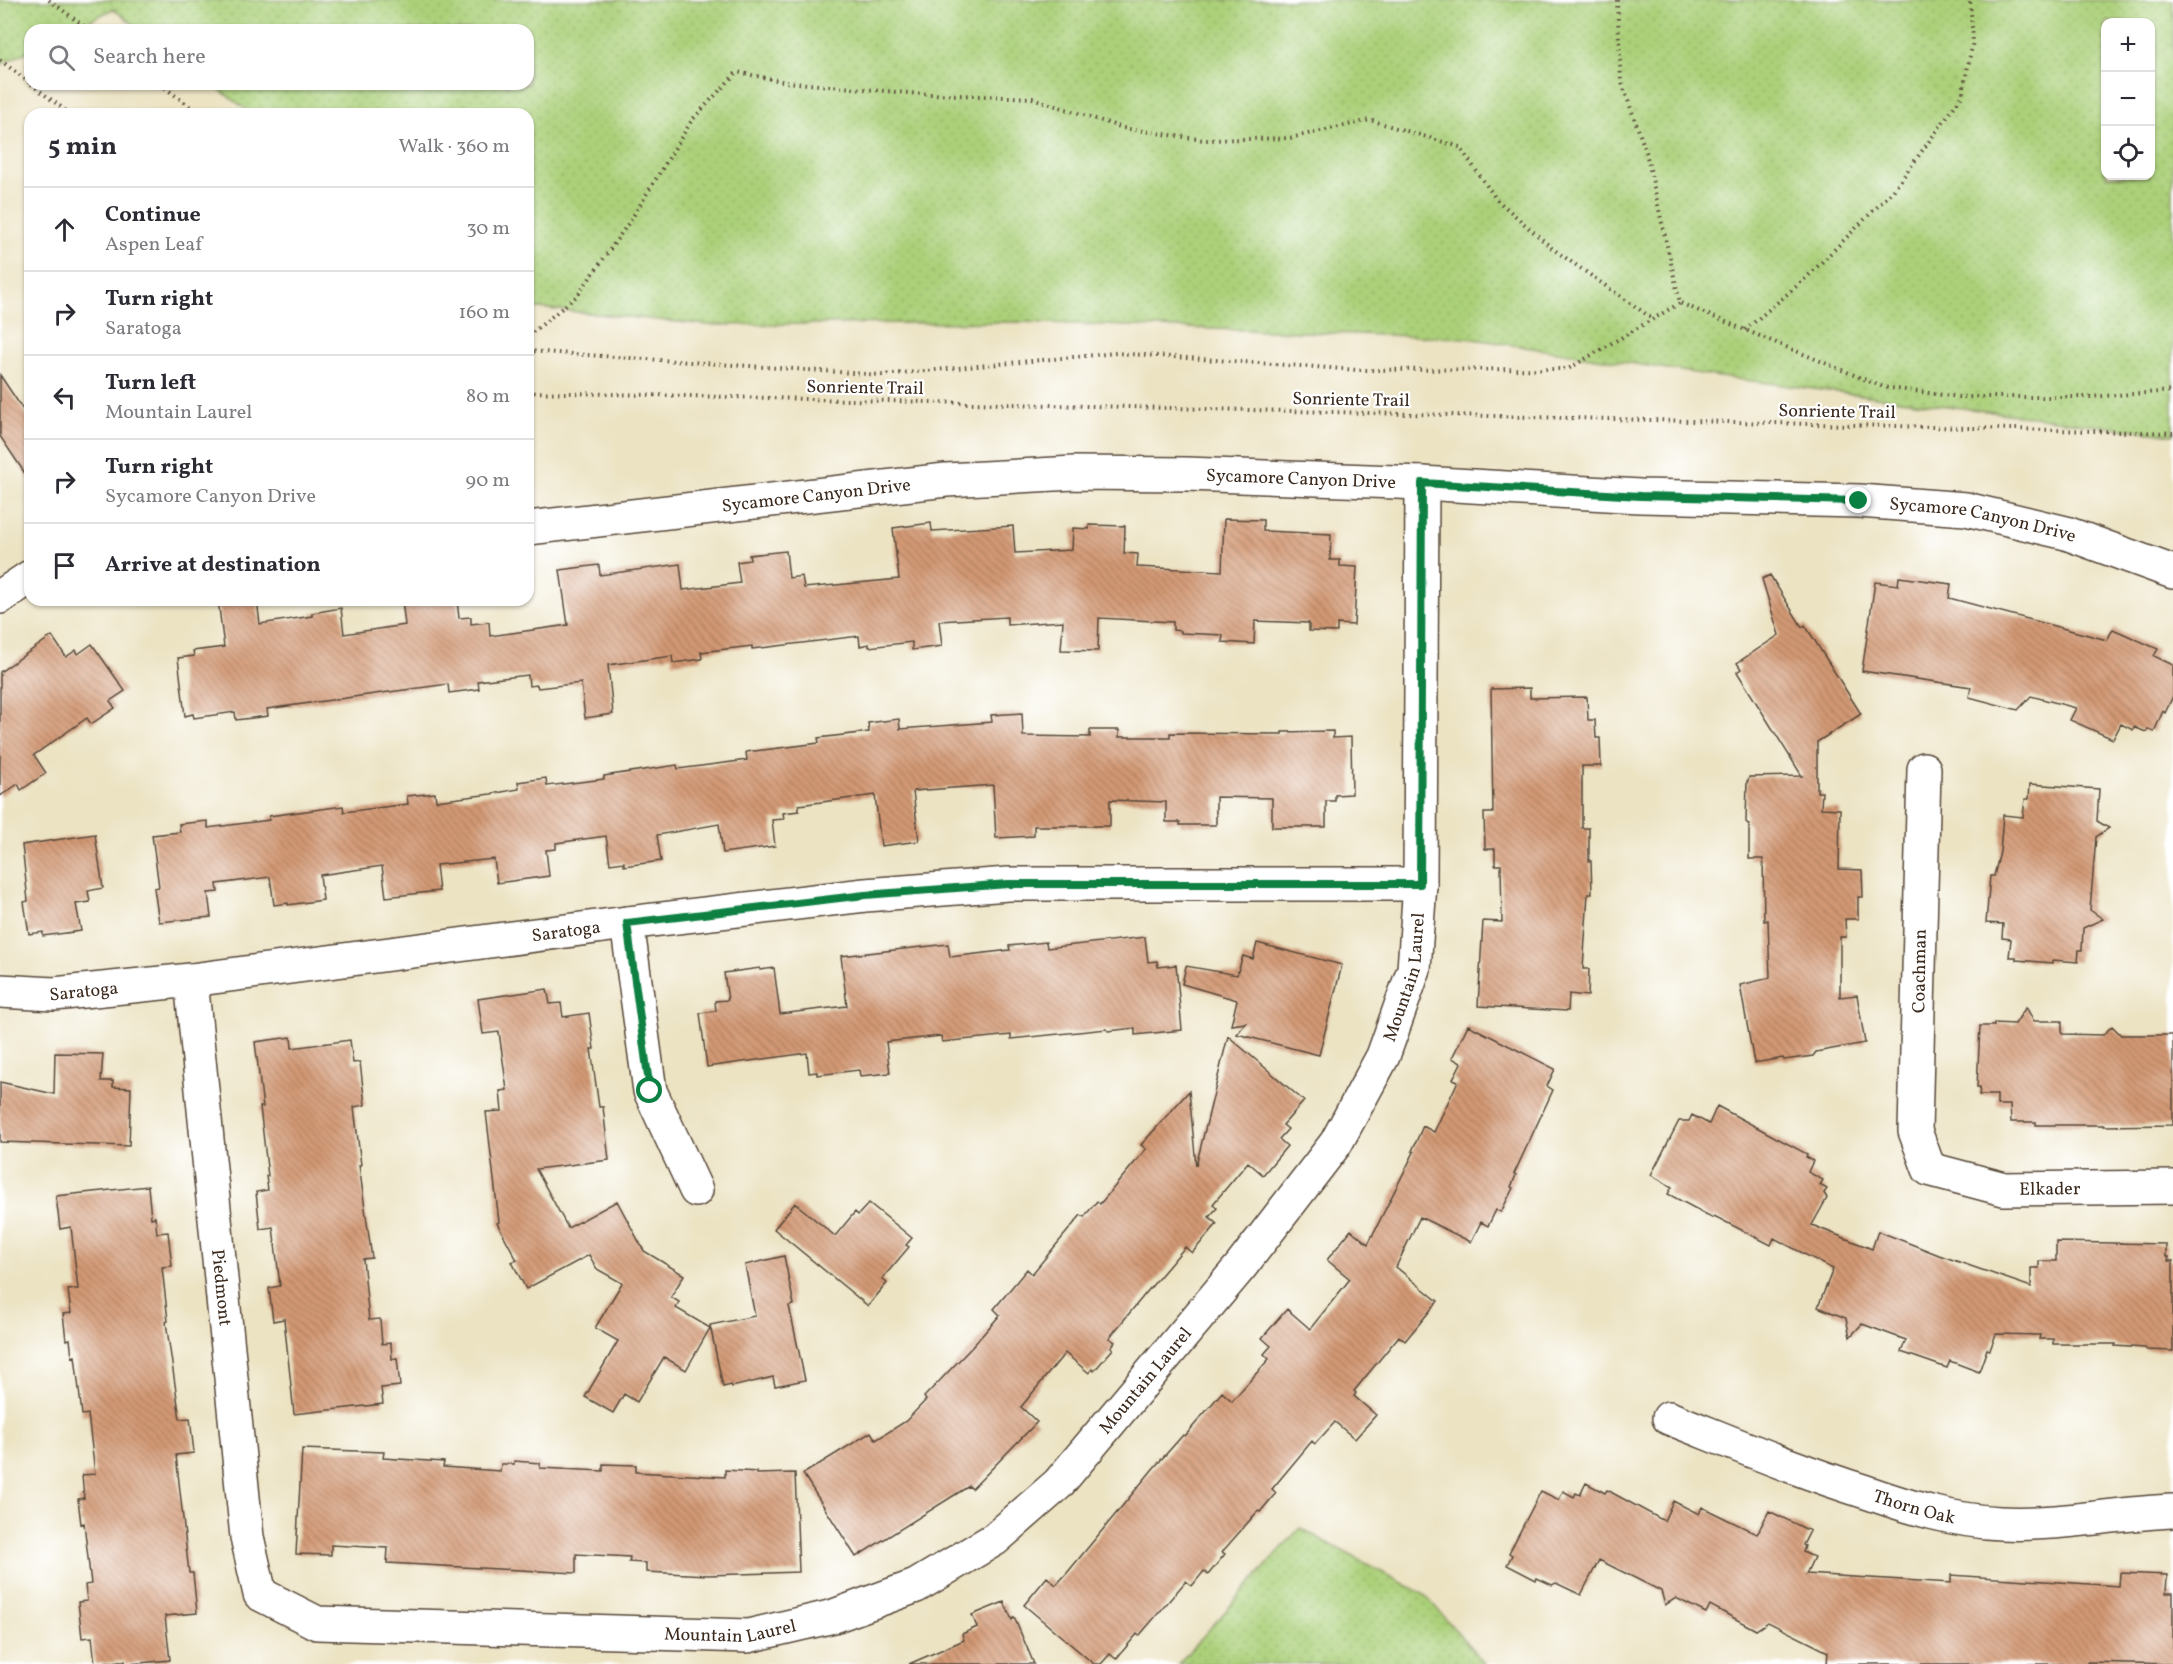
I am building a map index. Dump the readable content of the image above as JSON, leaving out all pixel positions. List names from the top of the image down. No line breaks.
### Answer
{"streets":{"street":["Sycamore Canyon Drive","Saratoga","Coachman","Mountain Laurel","Elkader","Piedmont","Thorn Oak"],"path":["Sonriente Trail"]},"crossings":[["Sycamore Canyon Drive","Mountain Laurel"],["Saratoga","Mountain Laurel"],["Saratoga","Piedmont"],["Coachman","Elkader"],["Mountain Laurel","Piedmont"]],"page":{"map_buttons":["+","−"],"search":"Search here","heading":["5 min","Walk · 360 m"],"list":[["Continue","Aspen Leaf","30 m"],["Turn right","Saratoga","160 m"],["Turn left","Mountain Laurel","80 m"],["Turn right","Sycamore Canyon Drive","90 m"],"Arrive at destination"]}}
